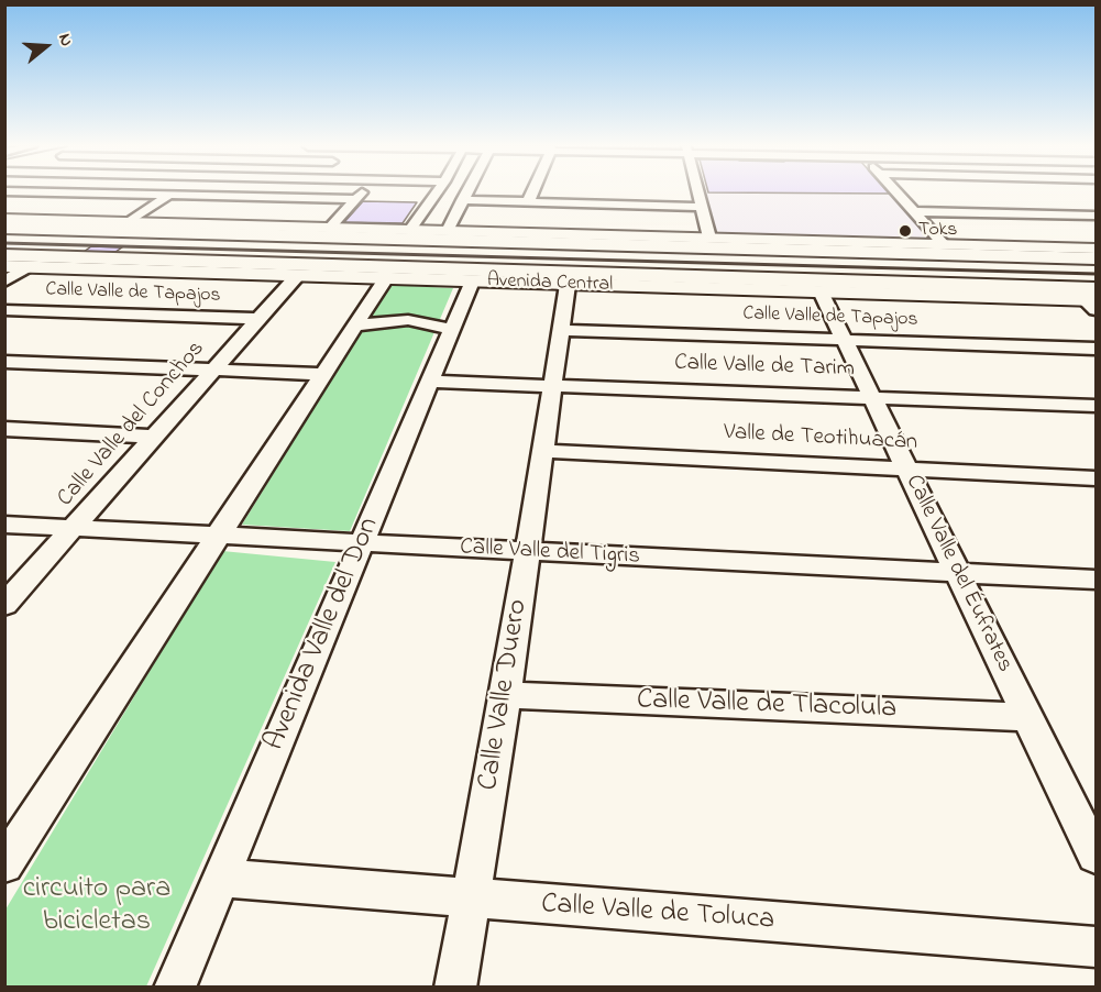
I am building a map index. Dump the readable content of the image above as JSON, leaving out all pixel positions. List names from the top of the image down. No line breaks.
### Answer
{"streets":{"highway":["Avenida Central"],"street":["Calle Valle de Tapajos","Calle Valle de Tarim","Calle Valle del Conchos","Valle de Teotihuacán","Calle Valle del Tigris","Calle Valle del Éufrates","Avenida Valle del Don","Calle Valle Duero","Calle Valle de Tlacolula","Calle Valle de Toluca"]},"crossings":[["Avenida Central","Calle Valle del Conchos"],["Avenida Central","Calle Valle del Éufrates"],["Avenida Central","Avenida Valle del Don"],["Avenida Central","Calle Valle Duero"],["Calle Valle de Tapajos","Calle Valle del Conchos"],["Calle Valle de Tapajos","Calle Valle del Éufrates"],["Calle Valle de Tapajos","Calle Valle Duero"],["Calle Valle de Tarim","Calle Valle del Éufrates"],["Calle Valle de Tarim","Avenida Valle del Don"],["Calle Valle de Tarim","Calle Valle Duero"],["Calle Valle del Conchos","Calle Valle del Tigris"],["Valle de Teotihuacán","Calle Valle del Éufrates"],["Valle de Teotihuacán","Calle Valle Duero"],["Calle Valle del Tigris","Calle Valle del Éufrates"],["Calle Valle del Tigris","Avenida Valle del Don"],["Calle Valle del Tigris","Calle Valle Duero"],["Calle Valle del Éufrates","Calle Valle de Tlacolula"],["Avenida Valle del Don","Calle Valle de Toluca"],["Calle Valle Duero","Calle Valle de Tlacolula"],["Calle Valle Duero","Calle Valle de Toluca"]],"parks":["circuito para bicicletas"],"places":["Toks"],"north":"right"}
